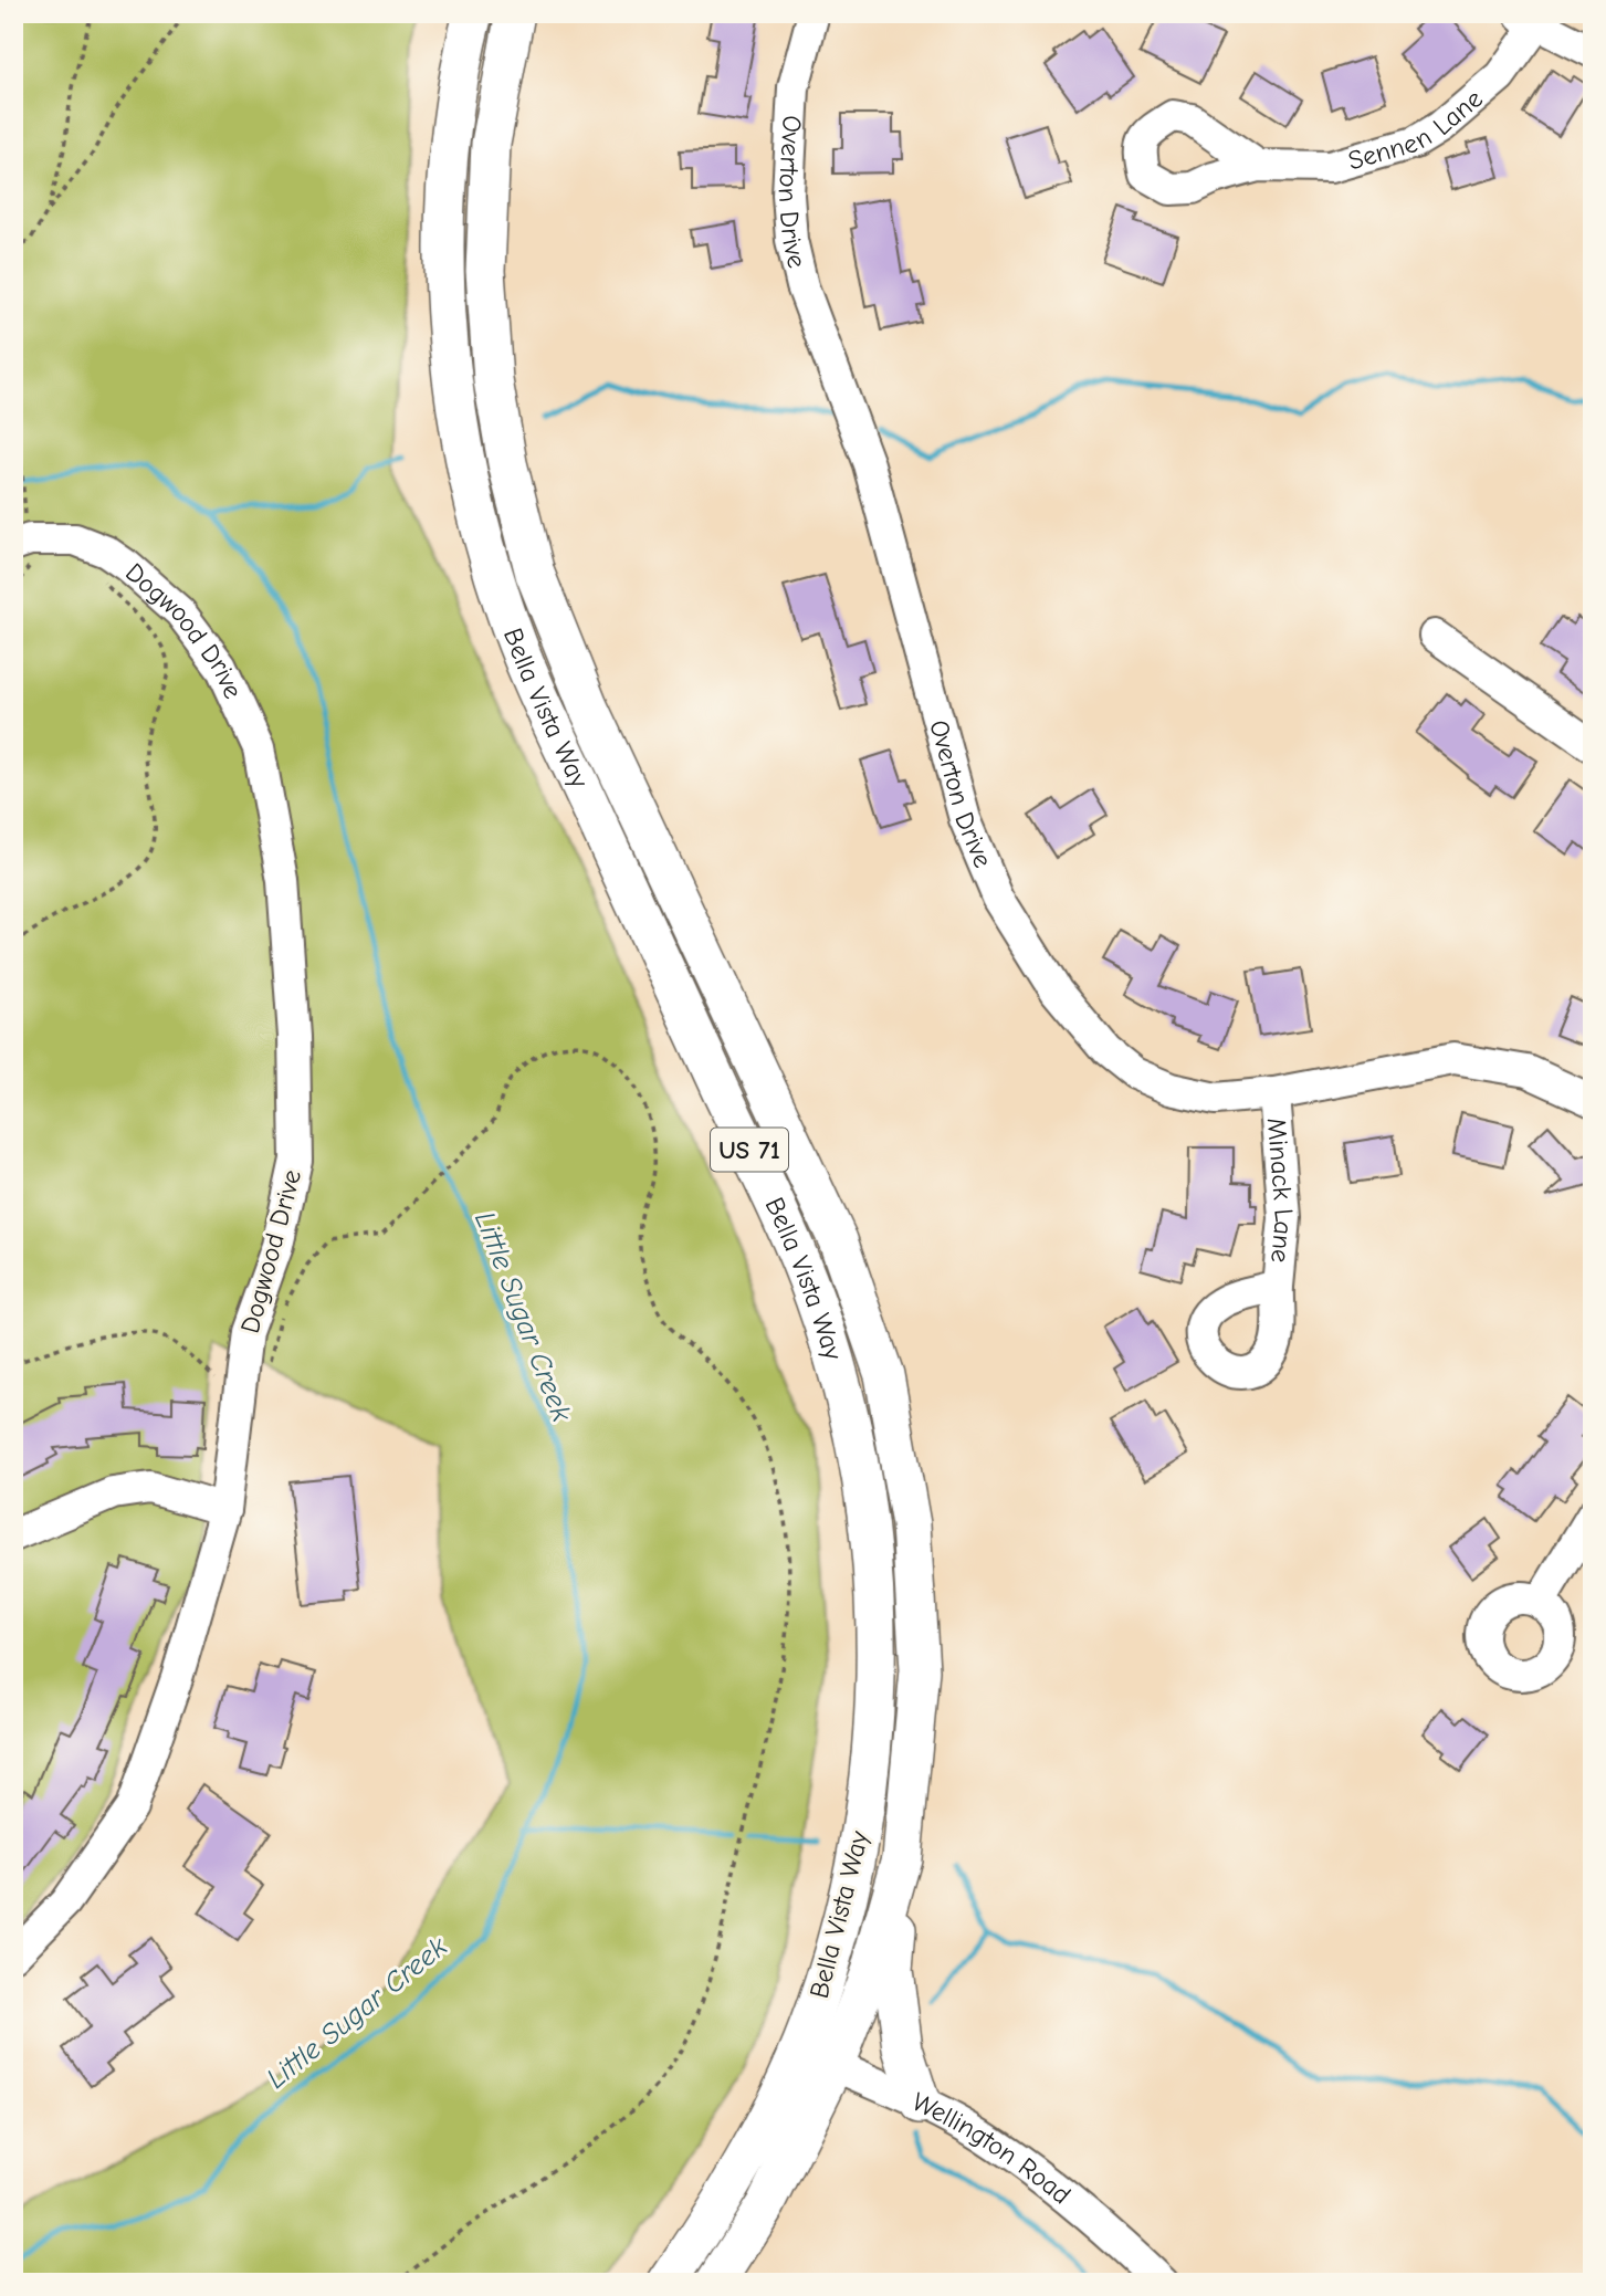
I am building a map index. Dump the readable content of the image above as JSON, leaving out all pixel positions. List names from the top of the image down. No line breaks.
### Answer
{"streets":{"main road":["Bella Vista Way","US 71"],"street":["Sennen Lane","Overton Drive","Dogwood Drive","Minack Lane","Wellington Road"]},"crossings":[["Overton Drive","Minack Lane"],["Bella Vista Way","Wellington Road"]],"water":["Little Sugar Creek"]}
